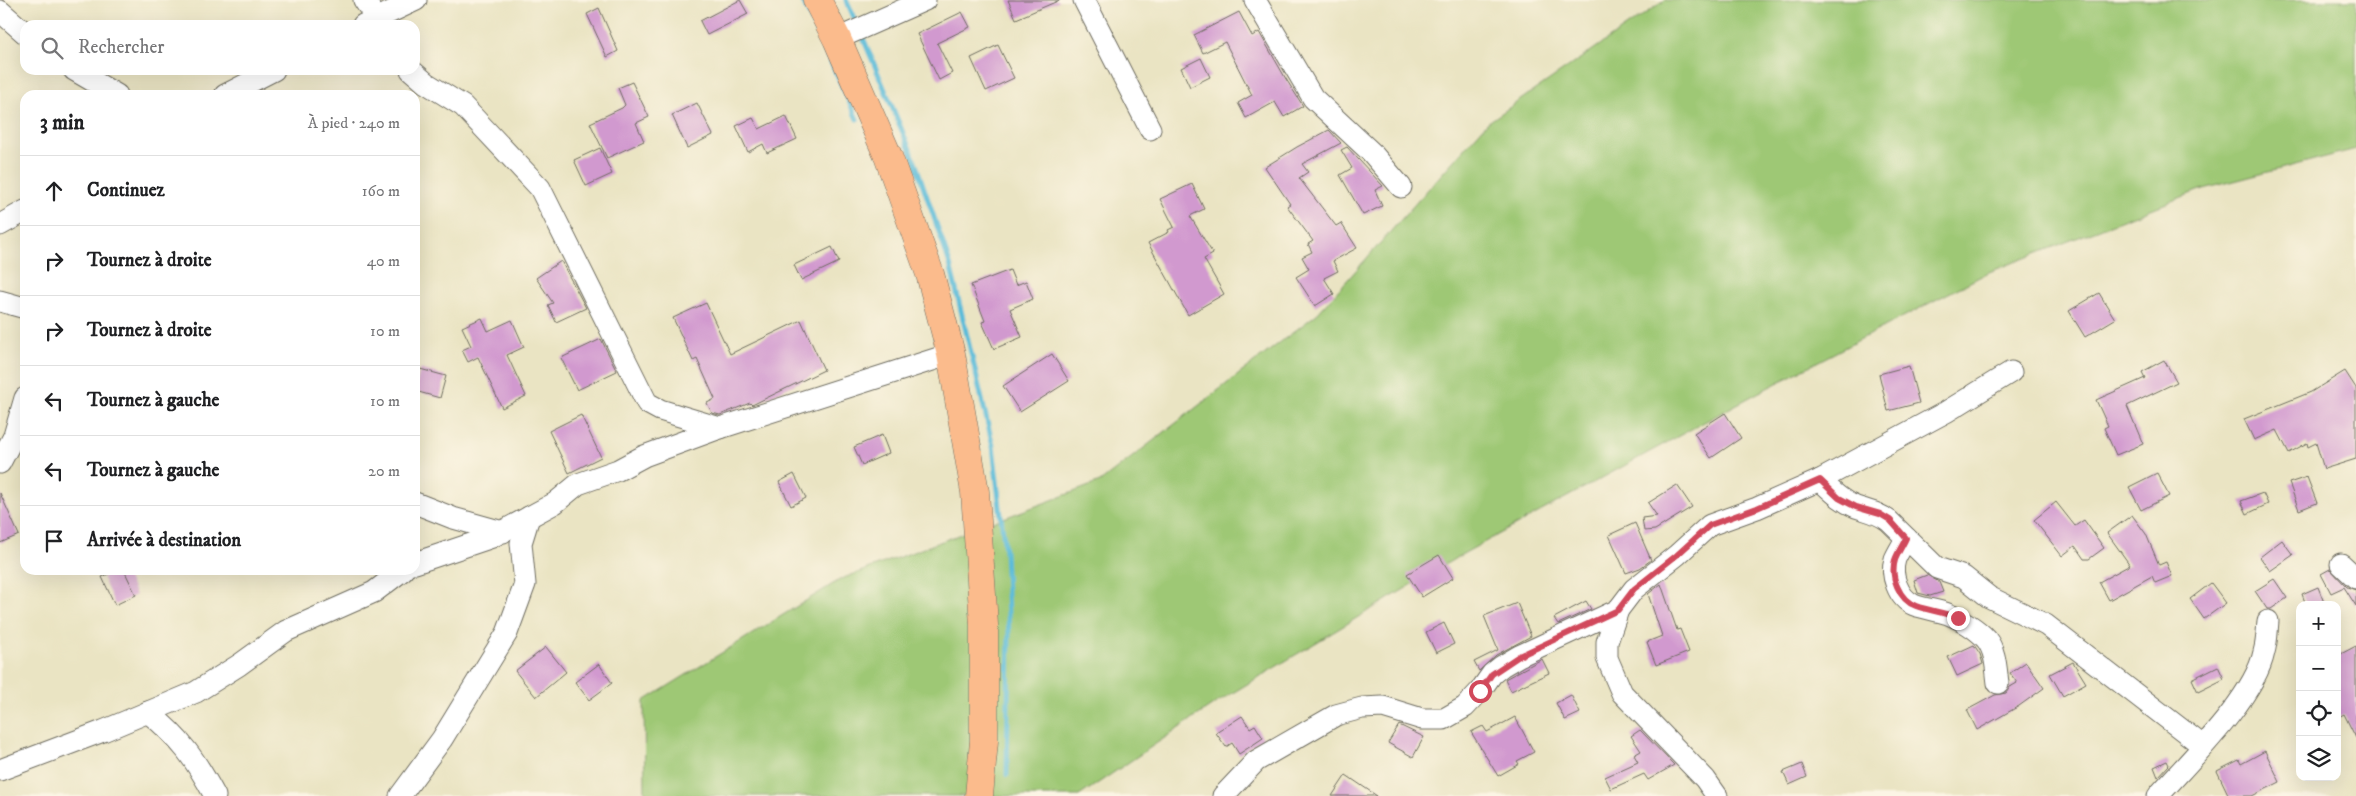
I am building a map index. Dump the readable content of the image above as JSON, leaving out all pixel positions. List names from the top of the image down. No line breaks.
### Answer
{"page":{"search":"Rechercher","heading":["3 min","À pied · 240 m"],"list":[["Continuez","160 m"],["Tournez à droite","40 m"],["Tournez à droite","10 m"],["Tournez à gauche","10 m"],["Tournez à gauche","20 m"],"Arrivée à destination"],"map_buttons":["+","−"]}}
